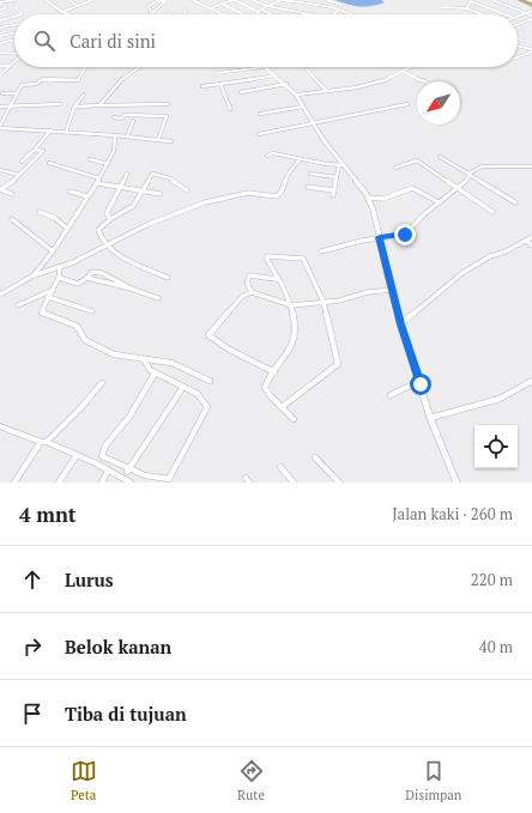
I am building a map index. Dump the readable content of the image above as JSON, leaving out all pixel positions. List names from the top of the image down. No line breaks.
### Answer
{"north":"bottom left","page":{"search":"Cari di sini","heading":["4 mnt","Jalan kaki · 260 m"],"list":[["Lurus","220 m"],["Belok kanan","40 m"],"Tiba di tujuan"],"nav":["Peta","Rute","Disimpan"]}}
